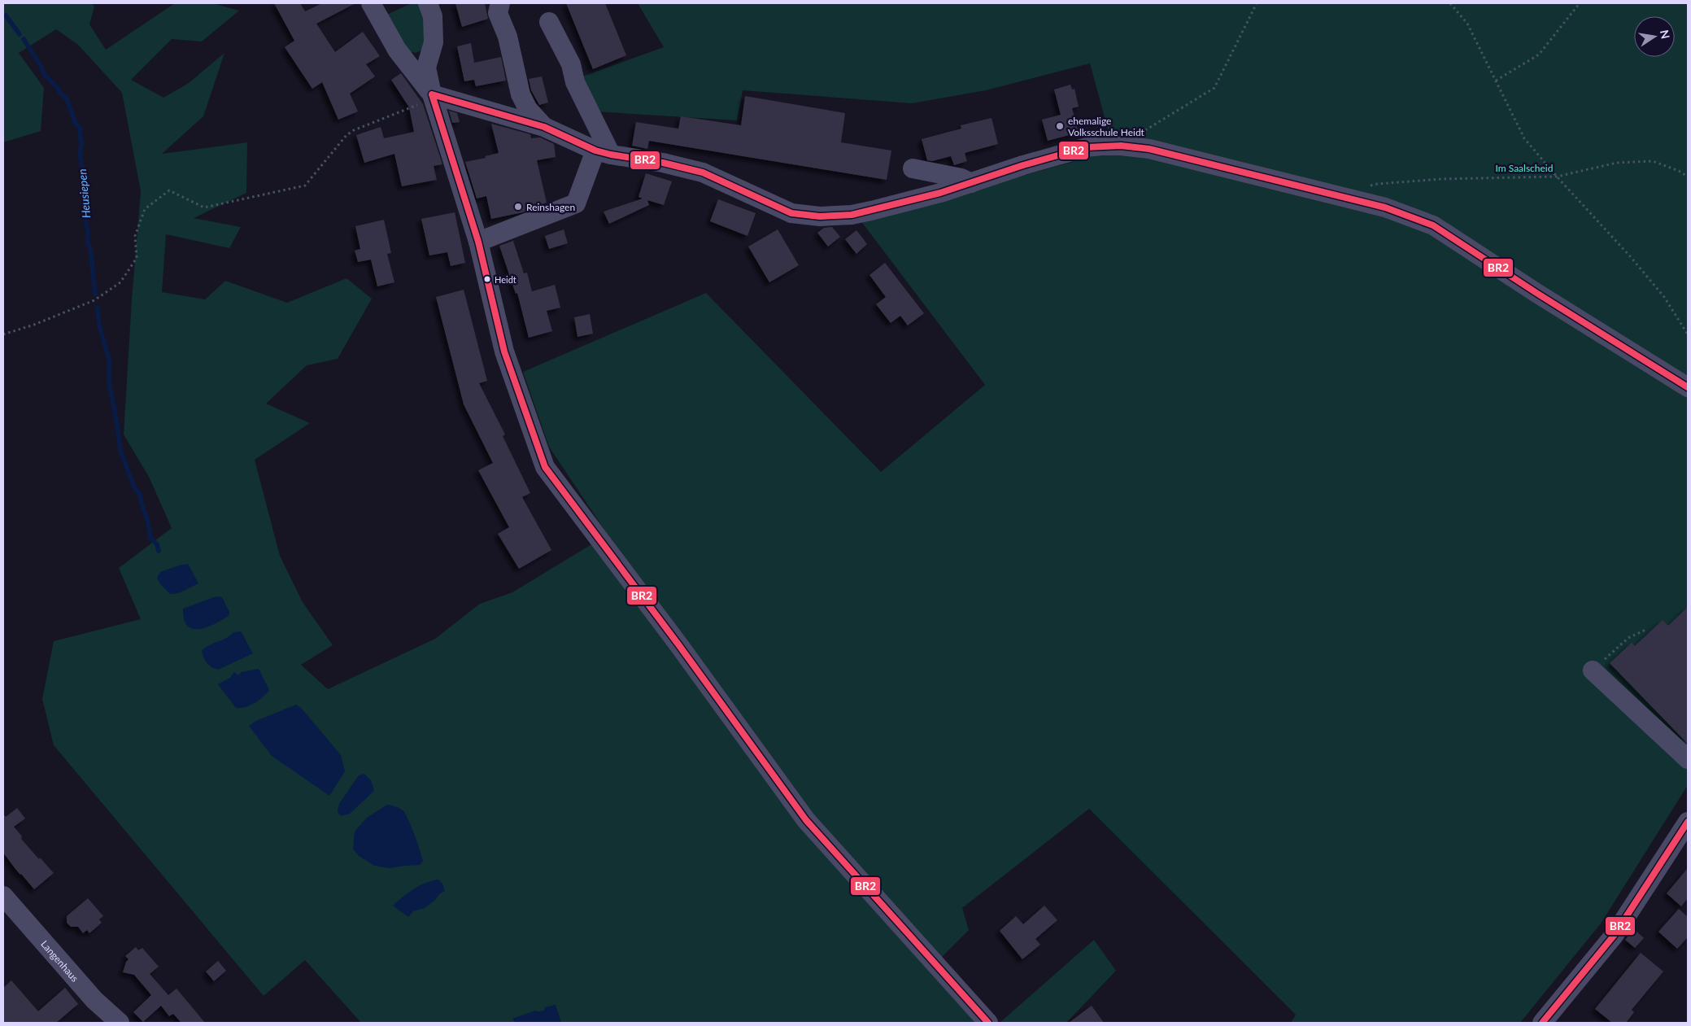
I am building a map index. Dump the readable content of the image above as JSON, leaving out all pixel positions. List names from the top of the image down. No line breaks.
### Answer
{"streets":{"street":["Langenhaus"]},"water":["Heusiepen"],"parks":["Im Saalscheid"],"places":["ehemalige Volksschule Heidt","Reinshagen","Heidt"],"lines":["transit line BR2"],"north":"right"}
